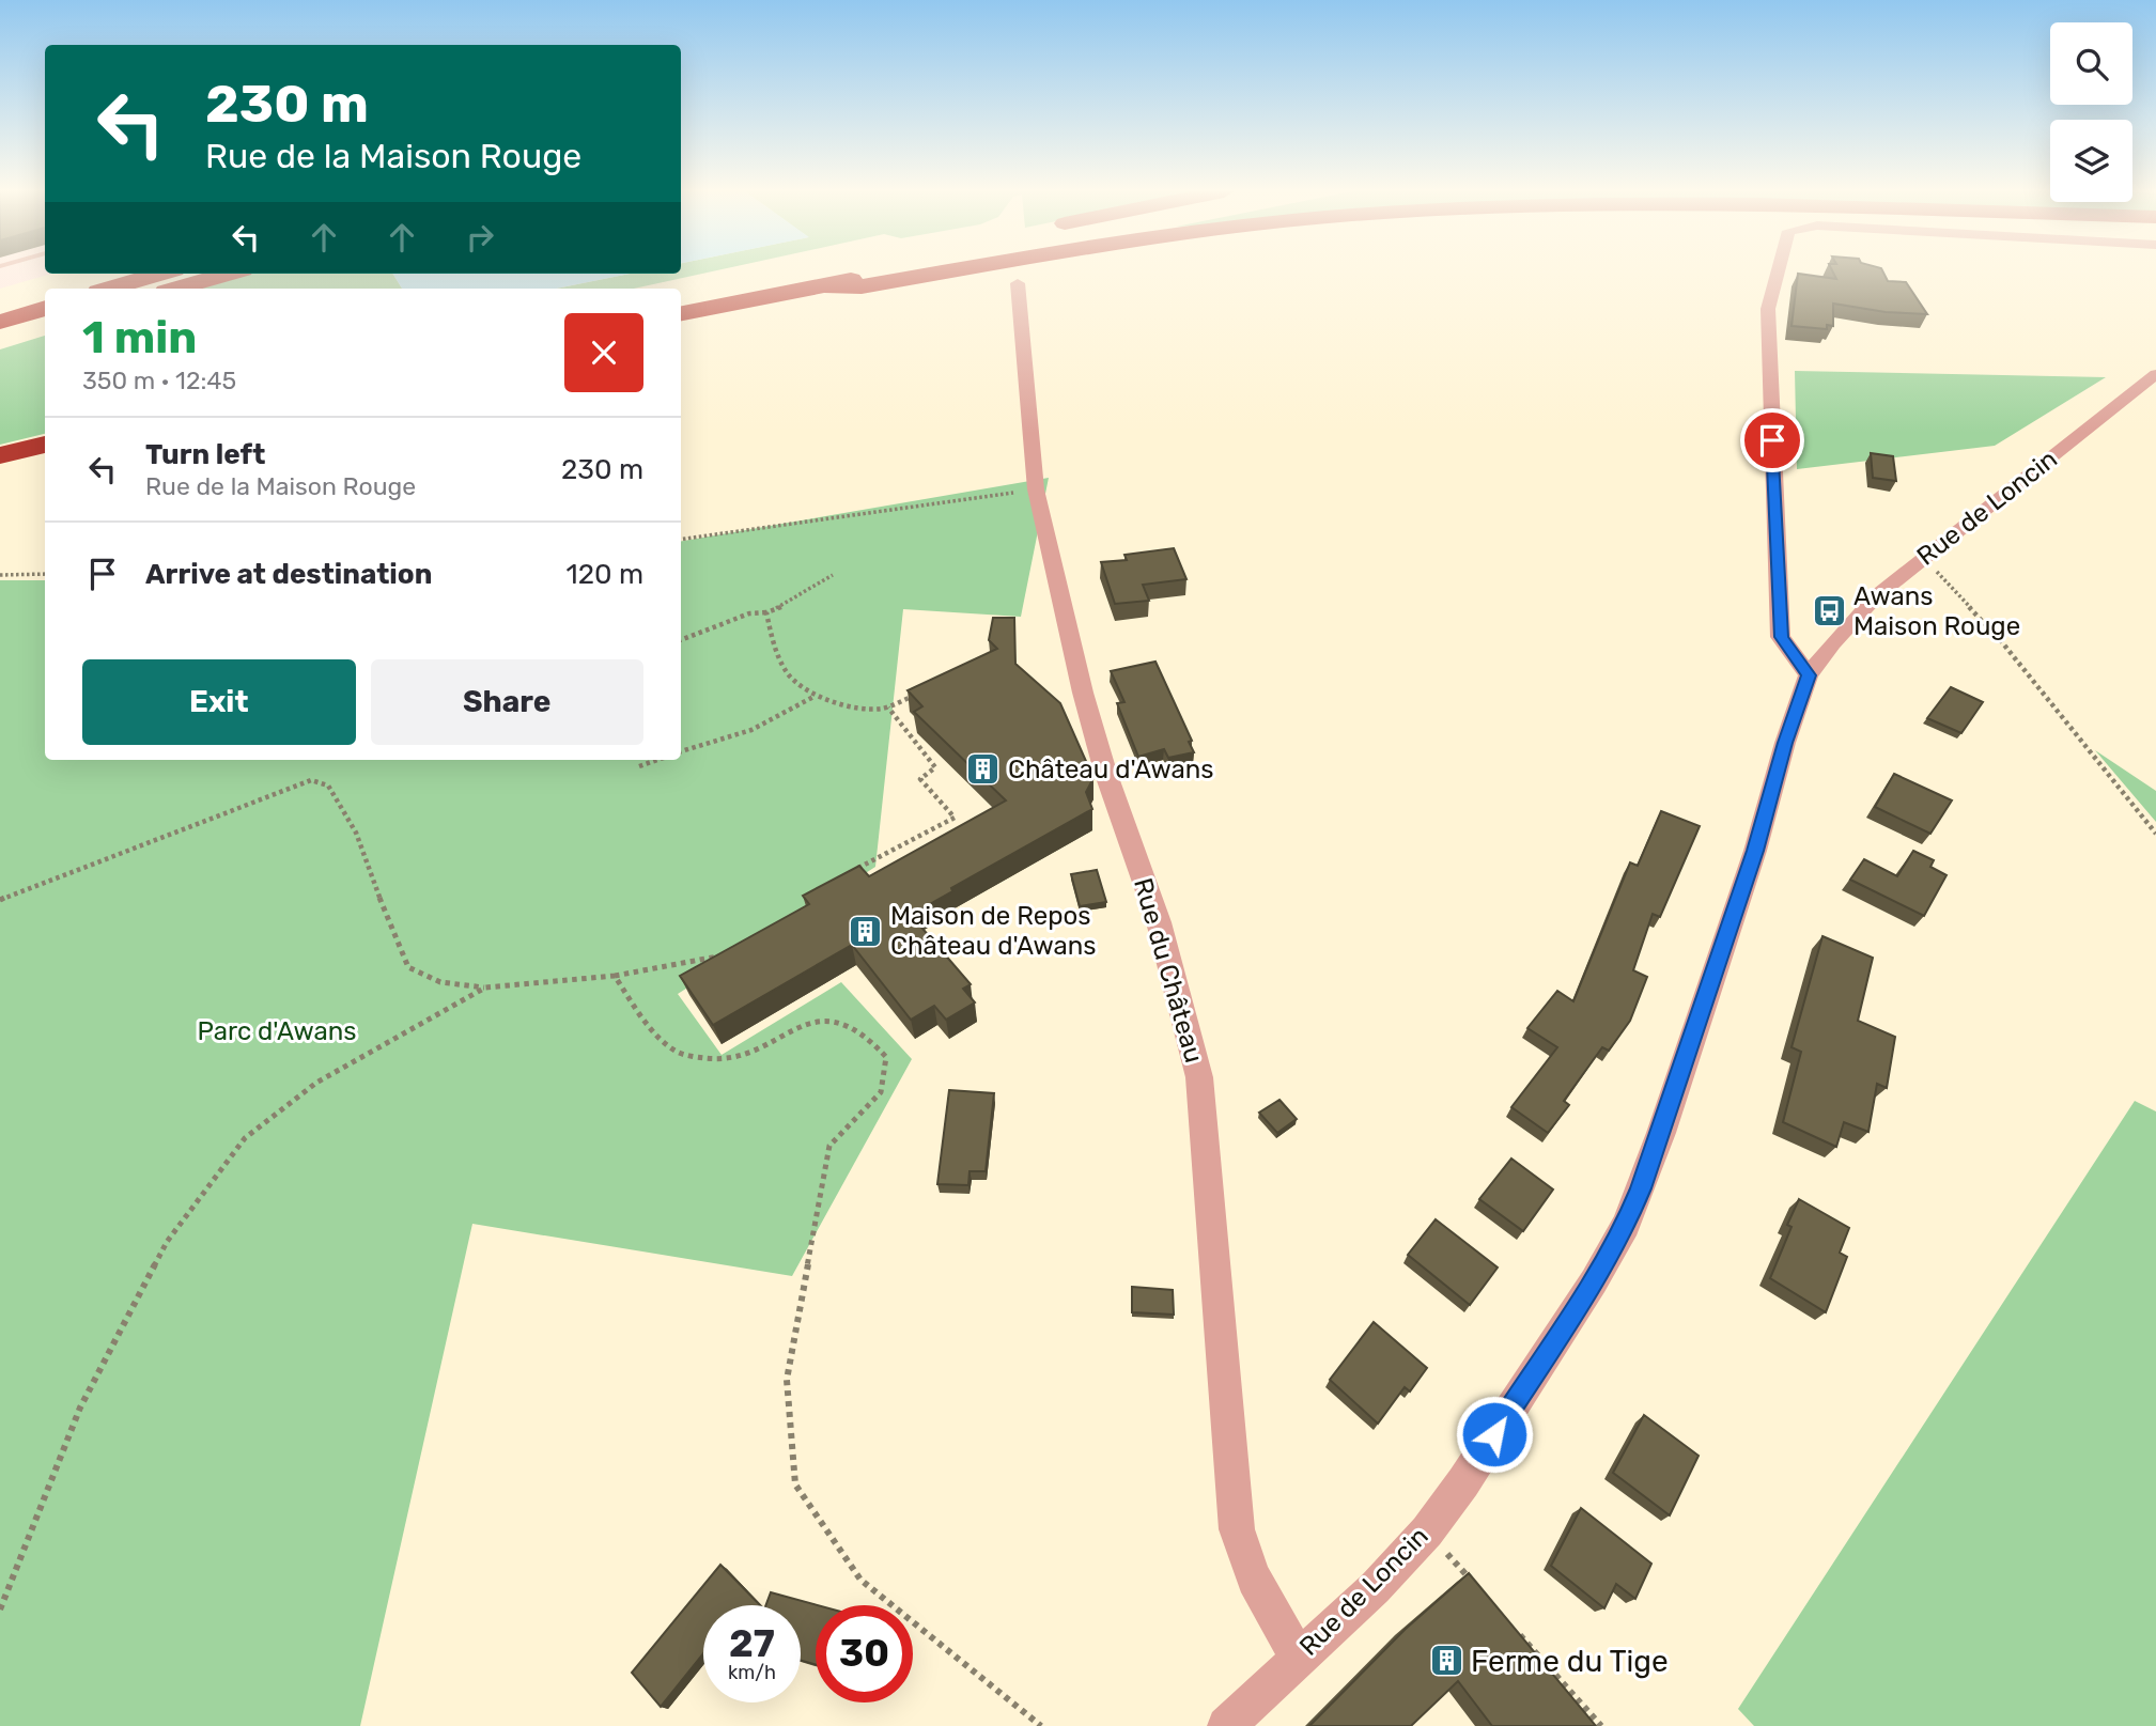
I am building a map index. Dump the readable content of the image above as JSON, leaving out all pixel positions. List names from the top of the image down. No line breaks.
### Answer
{"streets":{"street":["Rue de Loncin","Rue du Château"]},"crossings":[["Rue de Loncin","Rue du Château"]],"parks":["Parc d'Awans"],"places":{"bus stop":["Awans Maison Rouge"],"building":["Château d'Awans","Maison de Repos Château d'Awans","Ferme du Tige"]},"page":{"turn":["230 m","Rue de la Maison Rouge"],"heading":["1 min","350 m · 12:45"],"list":[{"name":"Turn left","note":"Rue de la Maison Rouge","value":"230 m"},{"name":"Arrive at destination","value":"120 m"}],"buttons":["Exit","Share"],"speed":"27 km/h","limit":"30"}}
